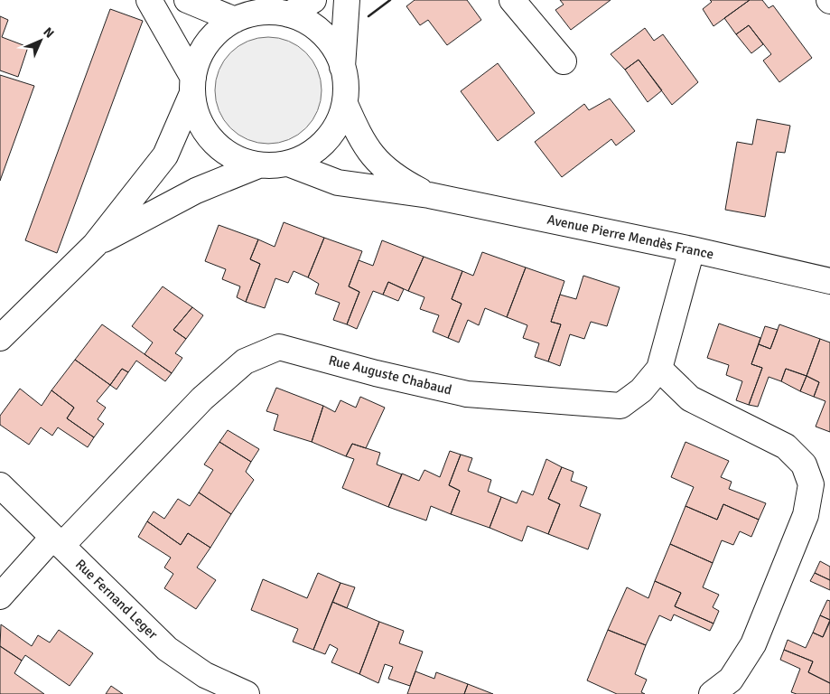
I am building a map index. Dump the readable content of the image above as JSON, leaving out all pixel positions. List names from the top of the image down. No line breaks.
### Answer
{"streets":{"street":["Avenue Pierre Mendès France","Rue Auguste Chabaud","Rue Fernand Leger"]},"crossings":[["Avenue Pierre Mendès France","Rue Auguste Chabaud"],["Rue Auguste Chabaud","Rue Fernand Leger"]],"north":"top right"}
